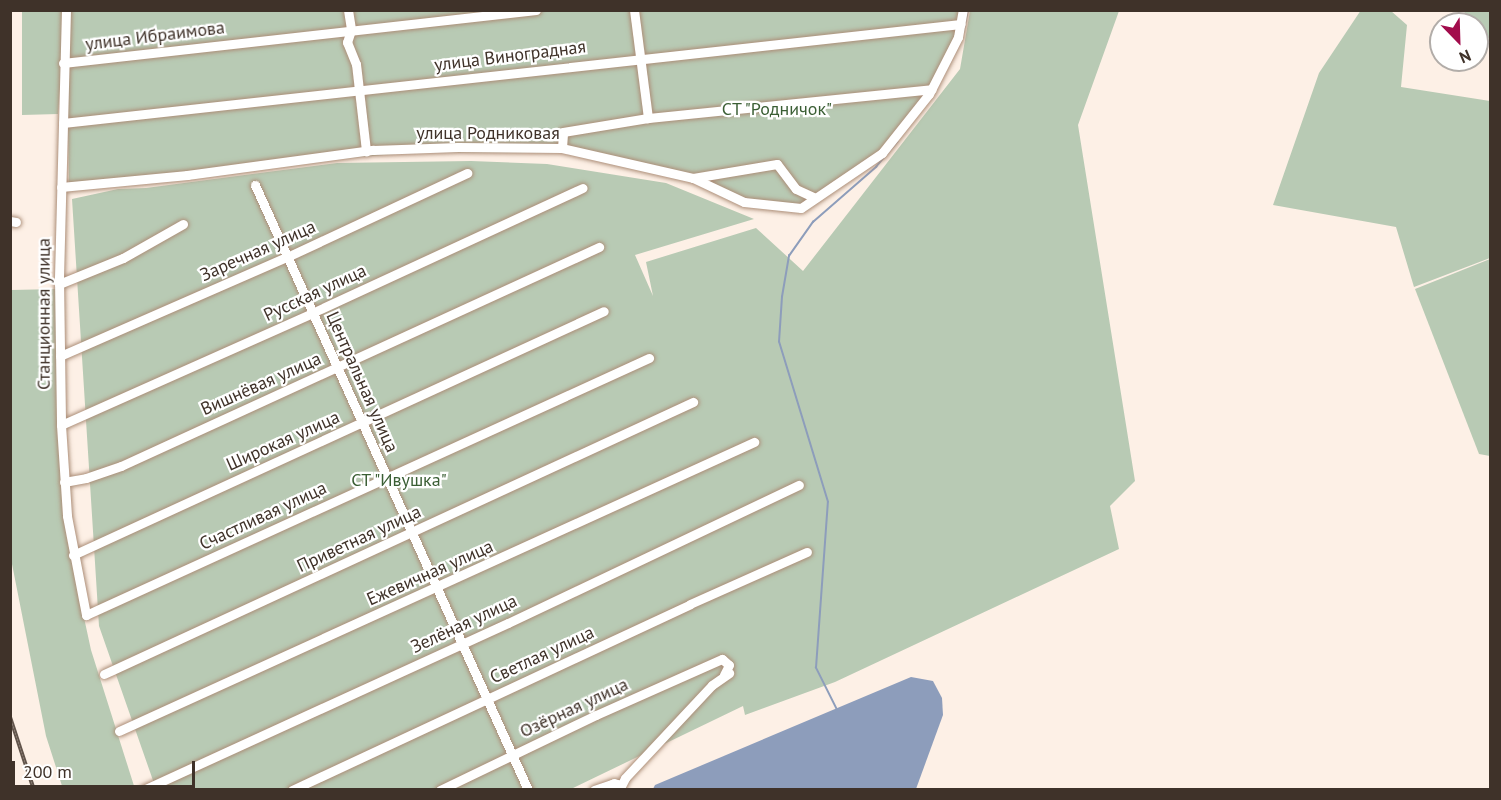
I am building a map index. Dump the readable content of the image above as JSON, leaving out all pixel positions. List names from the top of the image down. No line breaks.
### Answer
{"streets":{"street":["улица Ибраимова","улица Виноградная","улица Родниковая","Заречная улица","Русская улица","Станционная улица","Центральная улица","Вишнёвая улица","Широкая улица","Счастливая улица","Приветная улица","Ежевичная улица","Зелёная улица","Светлая улица","Озёрная улица"]},"crossings":[["улица Ибраимова","Станционная улица"],["улица Виноградная","улица Родниковая"],["улица Виноградная","Станционная улица"],["улица Родниковая","Станционная улица"],["Заречная улица","Станционная улица"],["Заречная улица","Центральная улица"],["Русская улица","Станционная улица"],["Русская улица","Центральная улица"],["Станционная улица","Вишнёвая улица"],["Станционная улица","Широкая улица"],["Станционная улица","Счастливая улица"],["Центральная улица","Вишнёвая улица"],["Центральная улица","Широкая улица"],["Центральная улица","Счастливая улица"],["Центральная улица","Приветная улица"],["Центральная улица","Ежевичная улица"],["Центральная улица","Зелёная улица"],["Центральная улица","Светлая улица"],["Центральная улица","Озёрная улица"]],"parks":["СТ \"Родничок\"","СТ \"Ивушка\""],"scale_bar":"200 m","north":"bottom right"}
